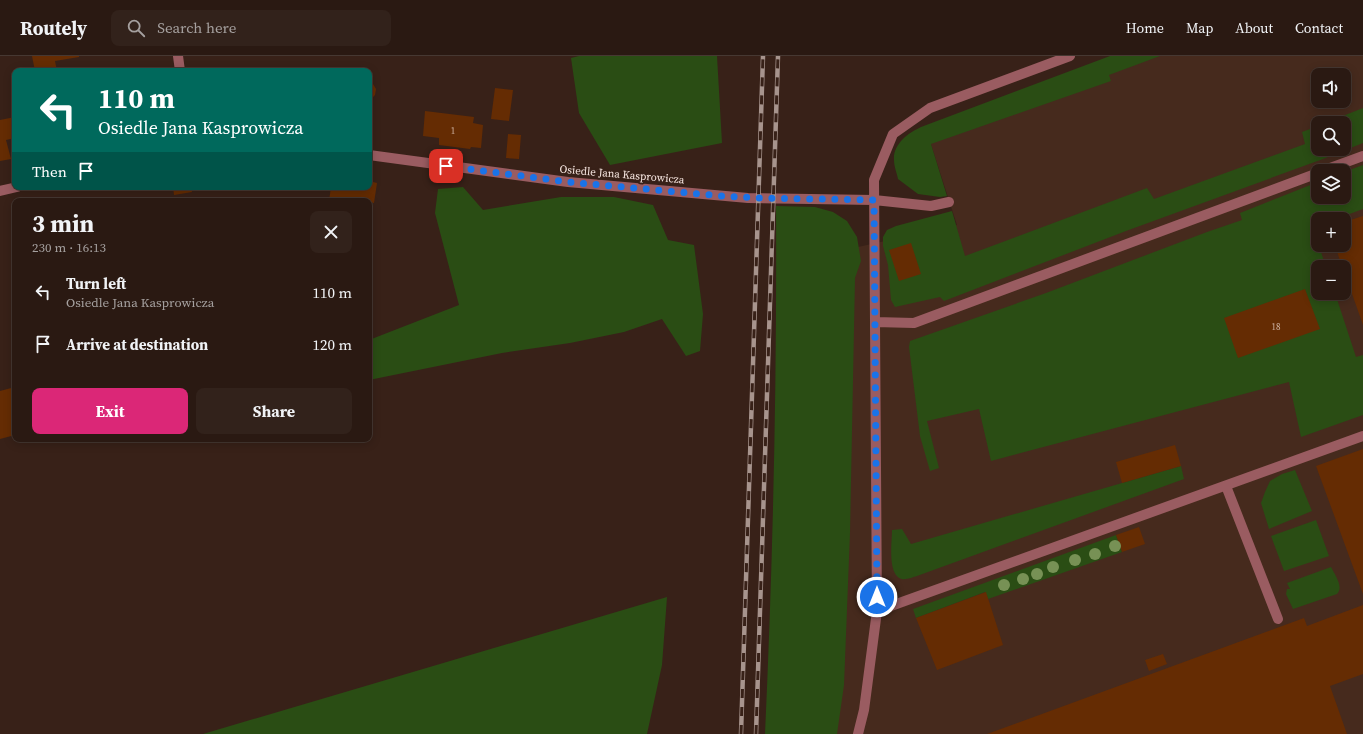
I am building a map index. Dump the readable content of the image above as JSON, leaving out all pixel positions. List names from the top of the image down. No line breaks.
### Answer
{"streets":{"street":["Osiedle Jana Kasprowicza"]},"house_numbers":["1","18"],"page":{"header":"Routely","search":"Search here","nav":["Home","Map","About","Contact"],"map_buttons":["+","−"],"turn":["110 m","Osiedle Jana Kasprowicza"],"then":"Then","heading":["3 min","230 m · 16:13"],"list":[{"name":"Turn left","note":"Osiedle Jana Kasprowicza","value":"110 m"},{"name":"Arrive at destination","value":"120 m"}],"buttons":["Exit","Share"]}}
